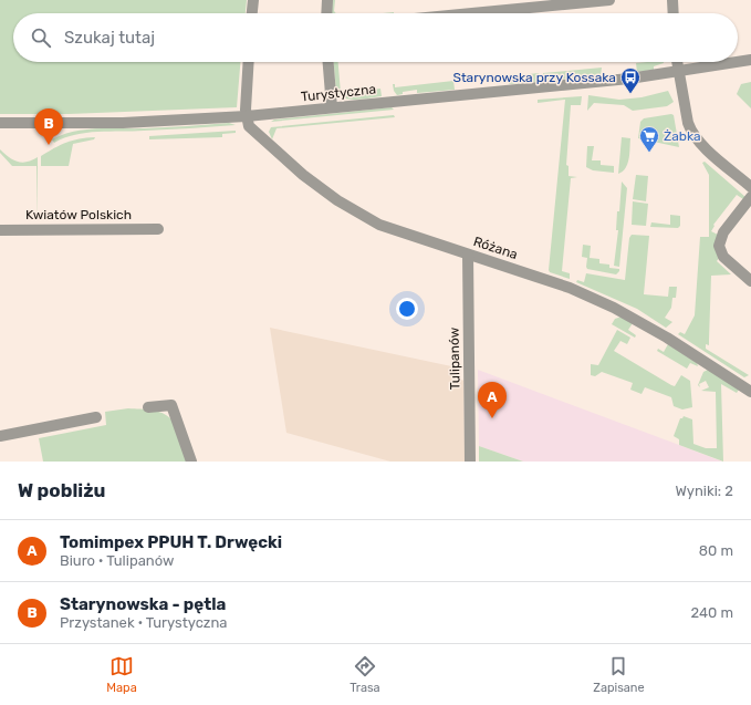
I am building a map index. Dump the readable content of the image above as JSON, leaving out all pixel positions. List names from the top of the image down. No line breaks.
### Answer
{"streets":{"street":["Turystyczna","Kwiatów Polskich","Różana","Tulipanów"]},"crossings":[["Turystyczna","Różana"],["Różana","Tulipanów"]],"places":{"bus stop":["Starynowska przy Kossaka"],"supermarket":["Żabka"]},"page":{"search":"Szukaj tutaj","pins":["B","A"],"heading":["W pobliżu","Wyniki: 2"],"list":[{"mark":"A","name":"Tomimpex PPUH T. Drwęcki","note":"Biuro · Tulipanów","value":"80 m"},{"mark":"B","name":"Starynowska - pętla","note":"Przystanek · Turystyczna","value":"240 m"}],"nav":["Mapa","Trasa","Zapisane"]}}
